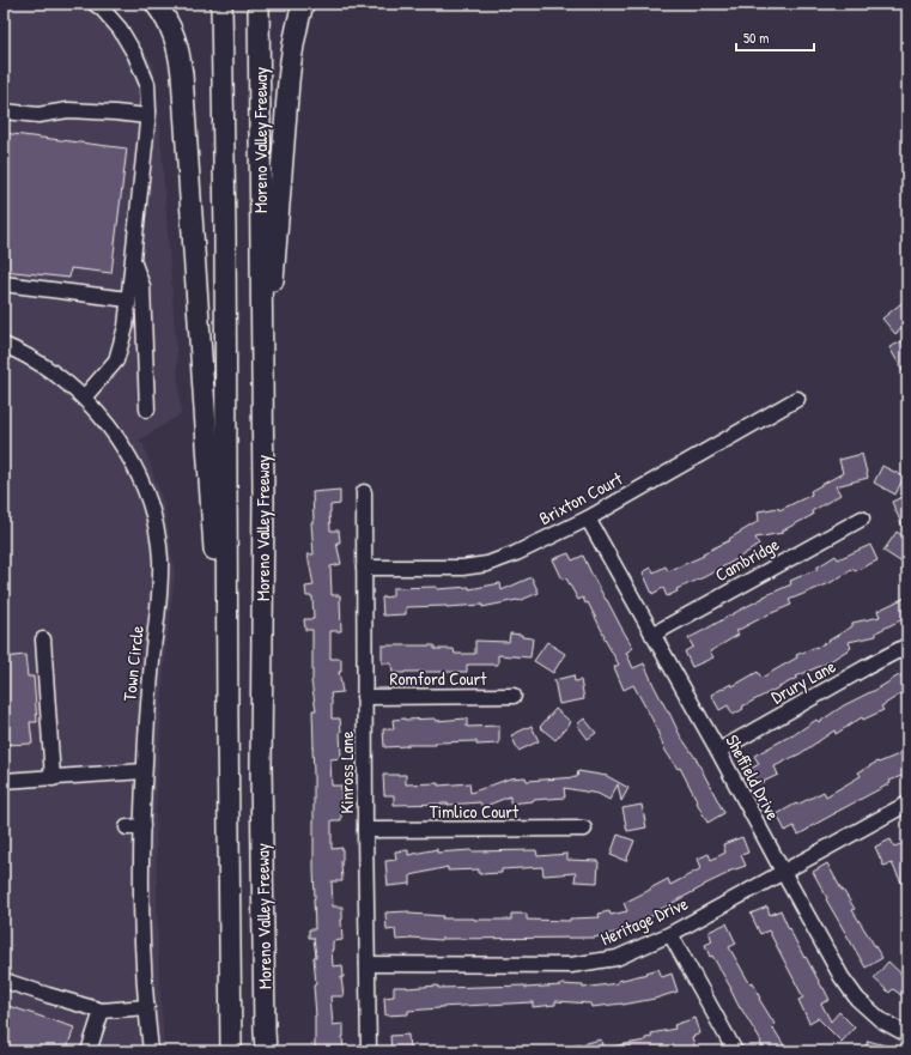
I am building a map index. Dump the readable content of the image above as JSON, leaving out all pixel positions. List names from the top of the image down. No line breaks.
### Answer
{"streets":{"highway":["Moreno Valley Freeway"],"street":["Brixton Court","Cambridge","Town Circle","Romford Court","Drury Lane","Kinross Lane","Sheffield Drive","Timlico Court","Heritage Drive"]},"crossings":[["Brixton Court","Kinross Lane"],["Brixton Court","Sheffield Drive"],["Cambridge","Sheffield Drive"],["Romford Court","Kinross Lane"],["Drury Lane","Sheffield Drive"],["Kinross Lane","Timlico Court"],["Kinross Lane","Heritage Drive"],["Sheffield Drive","Heritage Drive"]],"scale_bar":"50 m"}
